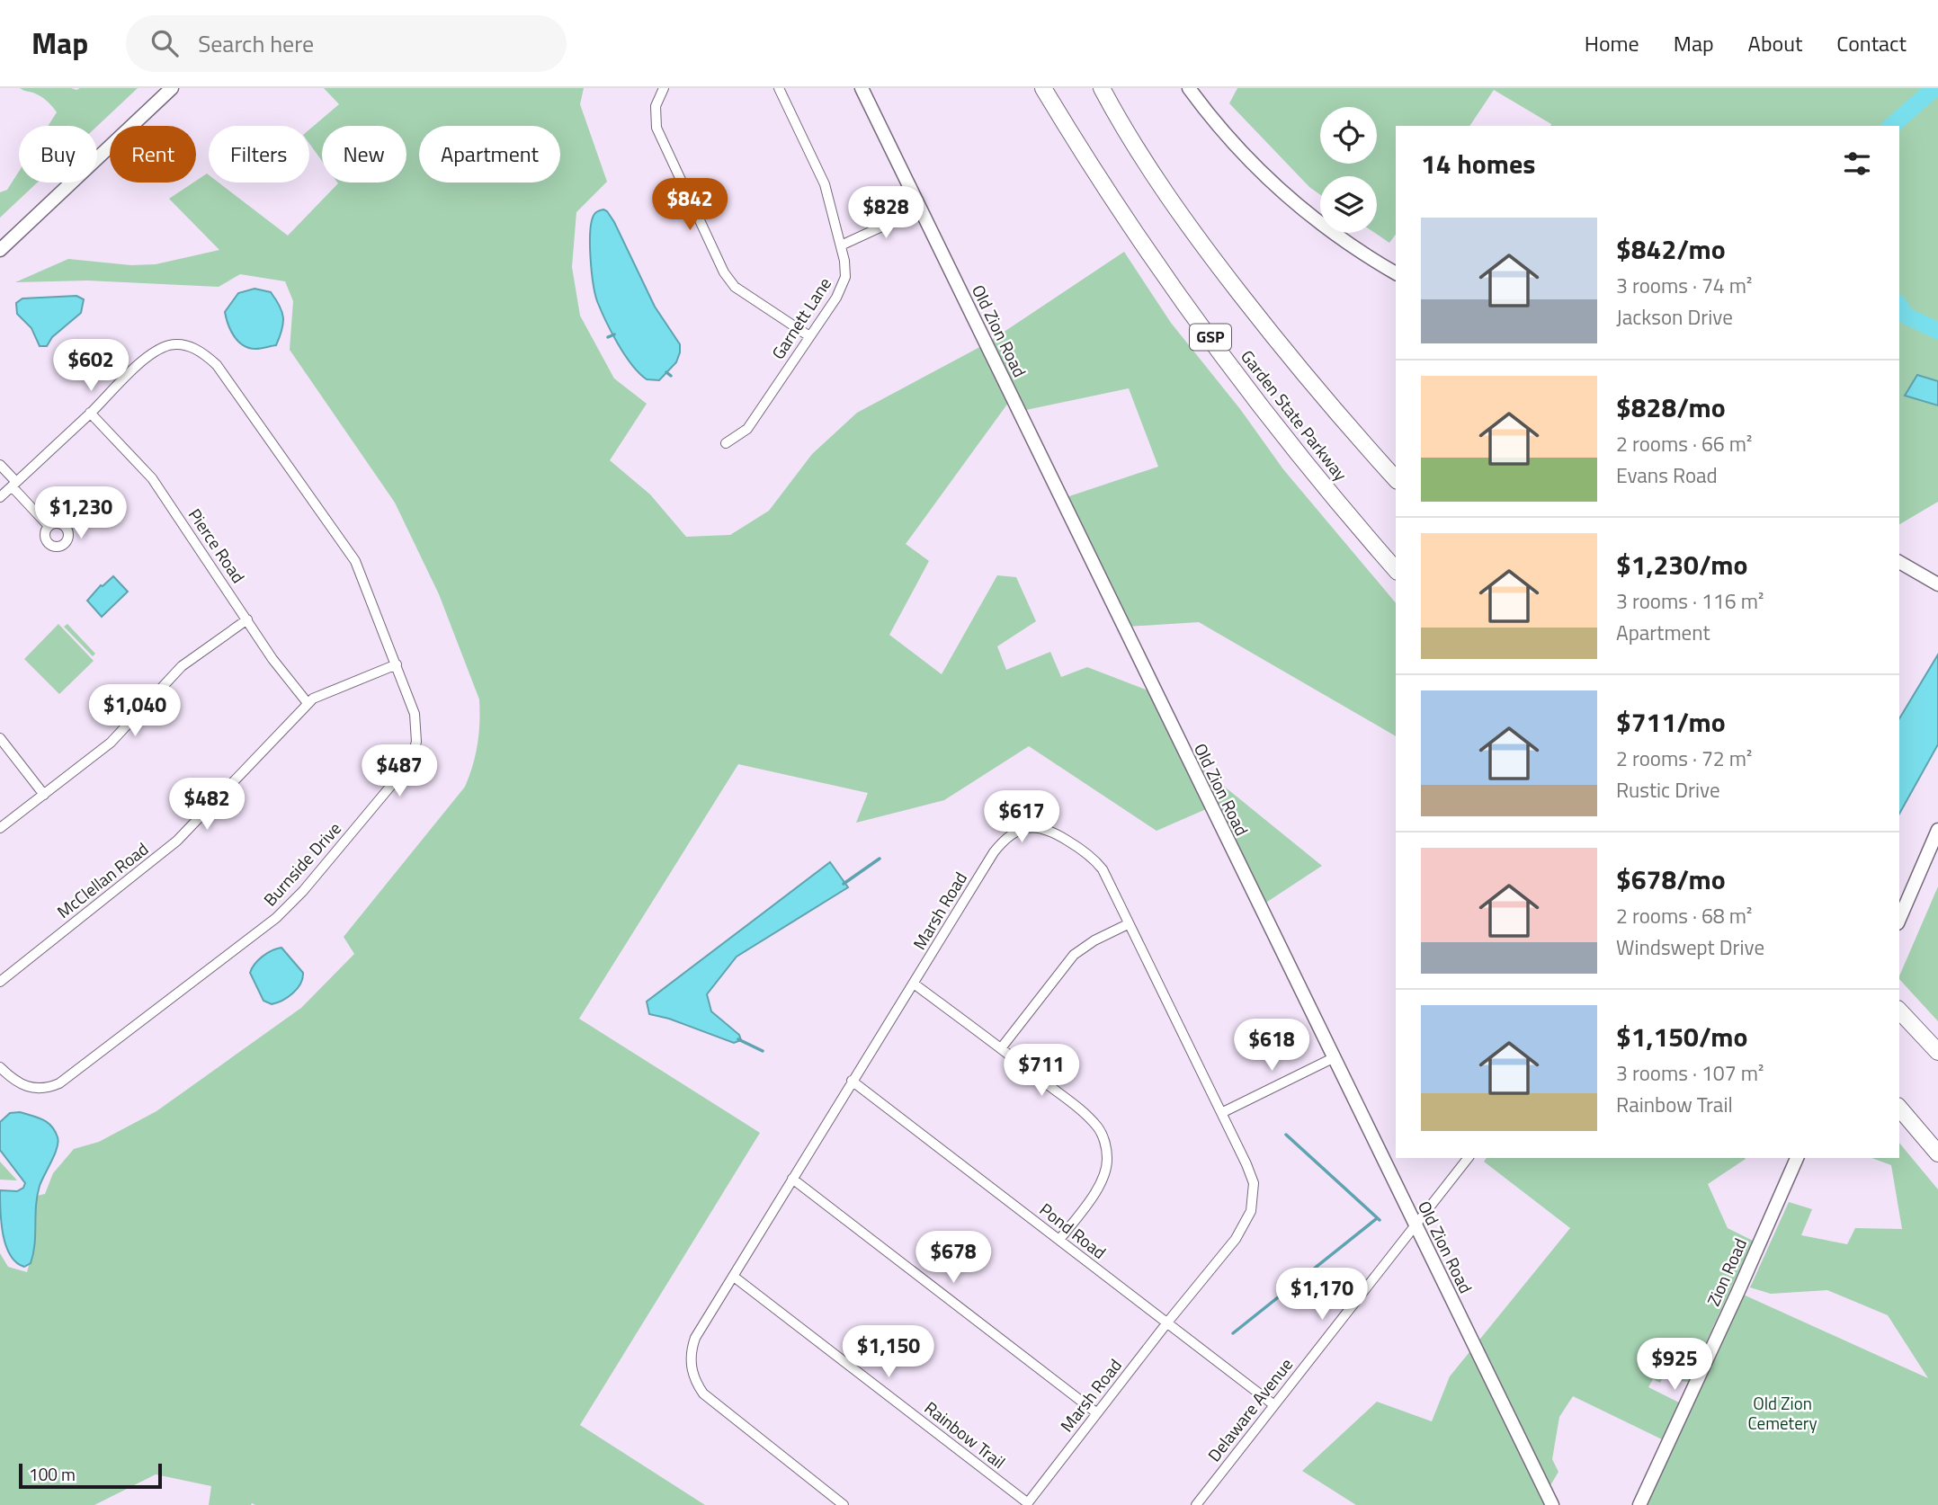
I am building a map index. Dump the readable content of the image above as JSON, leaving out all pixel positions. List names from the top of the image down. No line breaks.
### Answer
{"streets":{"highway":["GSP","Garden State Parkway"],"street":["Garnett Lane","Old Zion Road","Pierce Road","Burnside Drive","McClellan Road","Marsh Road","Pond Road","Zion Road","Delaware Avenue","Rainbow Trail"]},"crossings":[["Old Zion Road","Delaware Avenue"],["Pierce Road","Burnside Drive"],["Pierce Road","McClellan Road"],["Burnside Drive","McClellan Road"],["Marsh Road","Pond Road"],["Marsh Road","Rainbow Trail"],["Pond Road","Delaware Avenue"]],"parks":["Old Zion Cemetery"],"scale_bar":"100 m","page":{"header":"Map","search":"Search here","nav":["Home","Map","About","Contact"],"chip":["Buy","Rent","Filters","New","Apartment"],"heading":"14 homes","price":["$842","$828","$602","$1,230","$1,040","$487","$482","$617","$618","$711","$678","$1,170","$1,150","$925"],"list":[{"name":"$842/mo","note":"3 rooms · 74 m² · Jackson Drive"},{"name":"$828/mo","note":"2 rooms · 66 m² · Evans Road"},{"name":"$1,230/mo","note":"3 rooms · 116 m² · Apartment"},{"name":"$711/mo","note":"2 rooms · 72 m² · Rustic Drive"},{"name":"$678/mo","note":"2 rooms · 68 m² · Windswept Drive"},{"name":"$1,150/mo","note":"3 rooms · 107 m² · Rainbow Trail"}],"scale":"100 m"}}
